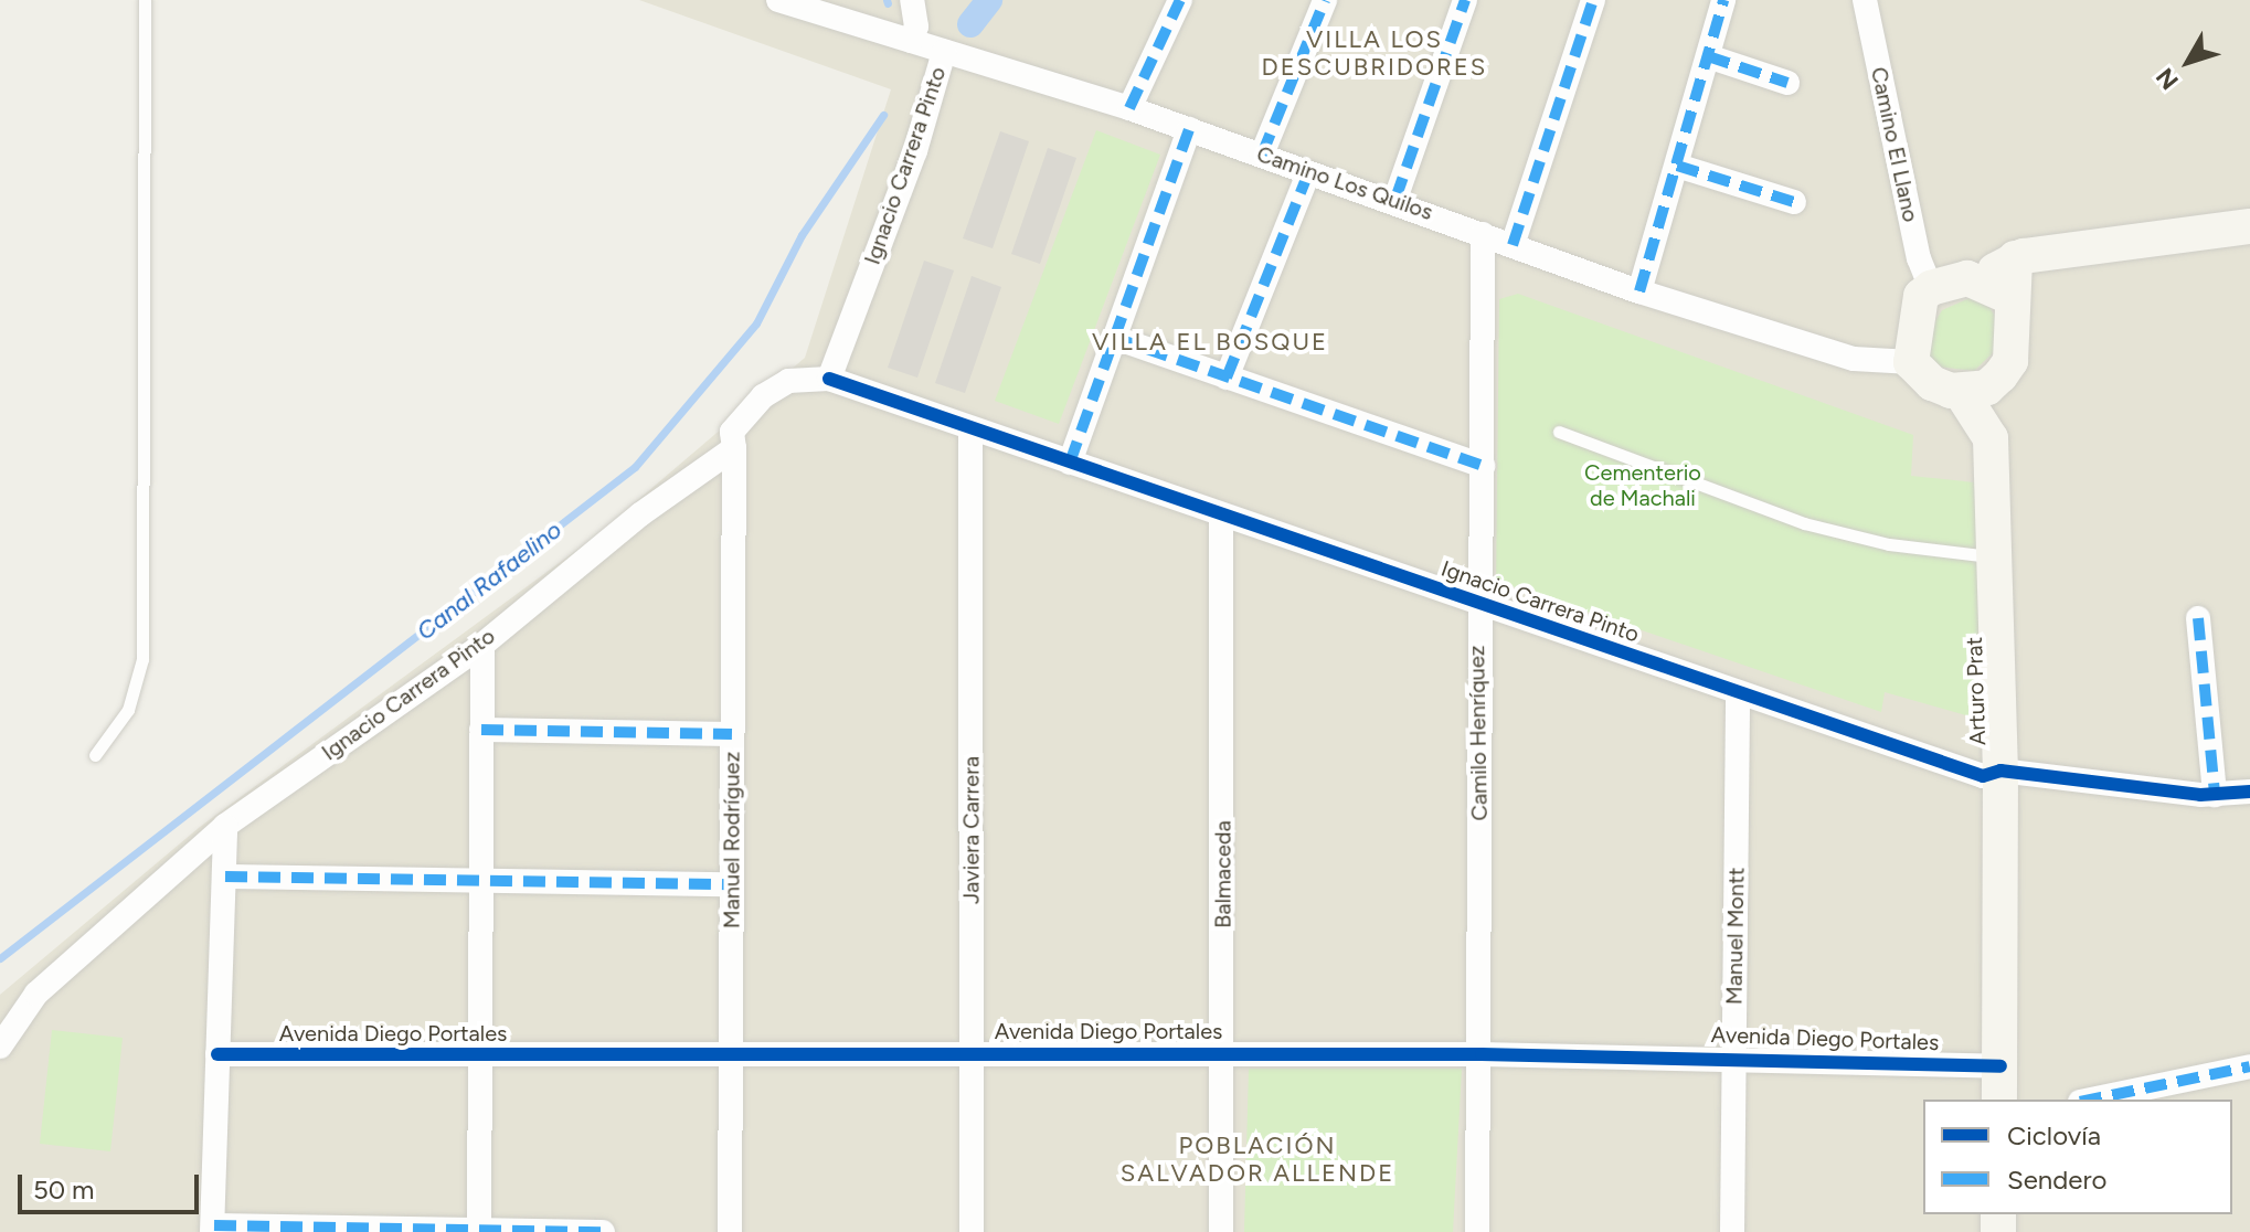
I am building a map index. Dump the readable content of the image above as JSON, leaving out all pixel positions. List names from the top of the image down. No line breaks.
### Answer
{"streets":{"main road":["Arturo Prat"],"street":["Camino El Llano","Ignacio Carrera Pinto","Camino Los Quilos","Camilo Henríquez","Javiera Carrera","Manuel Rodríguez","Balmaceda","Manuel Montt","Avenida Diego Portales"]},"crossings":[["Camino El Llano","Camino Los Quilos"],["Camino El Llano","Arturo Prat"],["Ignacio Carrera Pinto","Camino Los Quilos"],["Ignacio Carrera Pinto","Arturo Prat"],["Ignacio Carrera Pinto","Camilo Henríquez"],["Ignacio Carrera Pinto","Javiera Carrera"],["Ignacio Carrera Pinto","Manuel Rodríguez"],["Ignacio Carrera Pinto","Balmaceda"],["Ignacio Carrera Pinto","Manuel Montt"],["Camino Los Quilos","Arturo Prat"],["Camino Los Quilos","Camilo Henríquez"],["Arturo Prat","Avenida Diego Portales"],["Camilo Henríquez","Avenida Diego Portales"],["Javiera Carrera","Avenida Diego Portales"],["Manuel Rodríguez","Avenida Diego Portales"],["Balmaceda","Avenida Diego Portales"],["Manuel Montt","Avenida Diego Portales"]],"districts":["VILLA LOS DESCUBRIDORES","VILLA EL BOSQUE","POBLACIÓN SALVADOR ALLENDE"],"water":["Canal Rafaelino"],"parks":["Cementerio de Machali"],"legend":["Ciclovía","Sendero"],"scale_bar":"50 m","north":"bottom left"}
